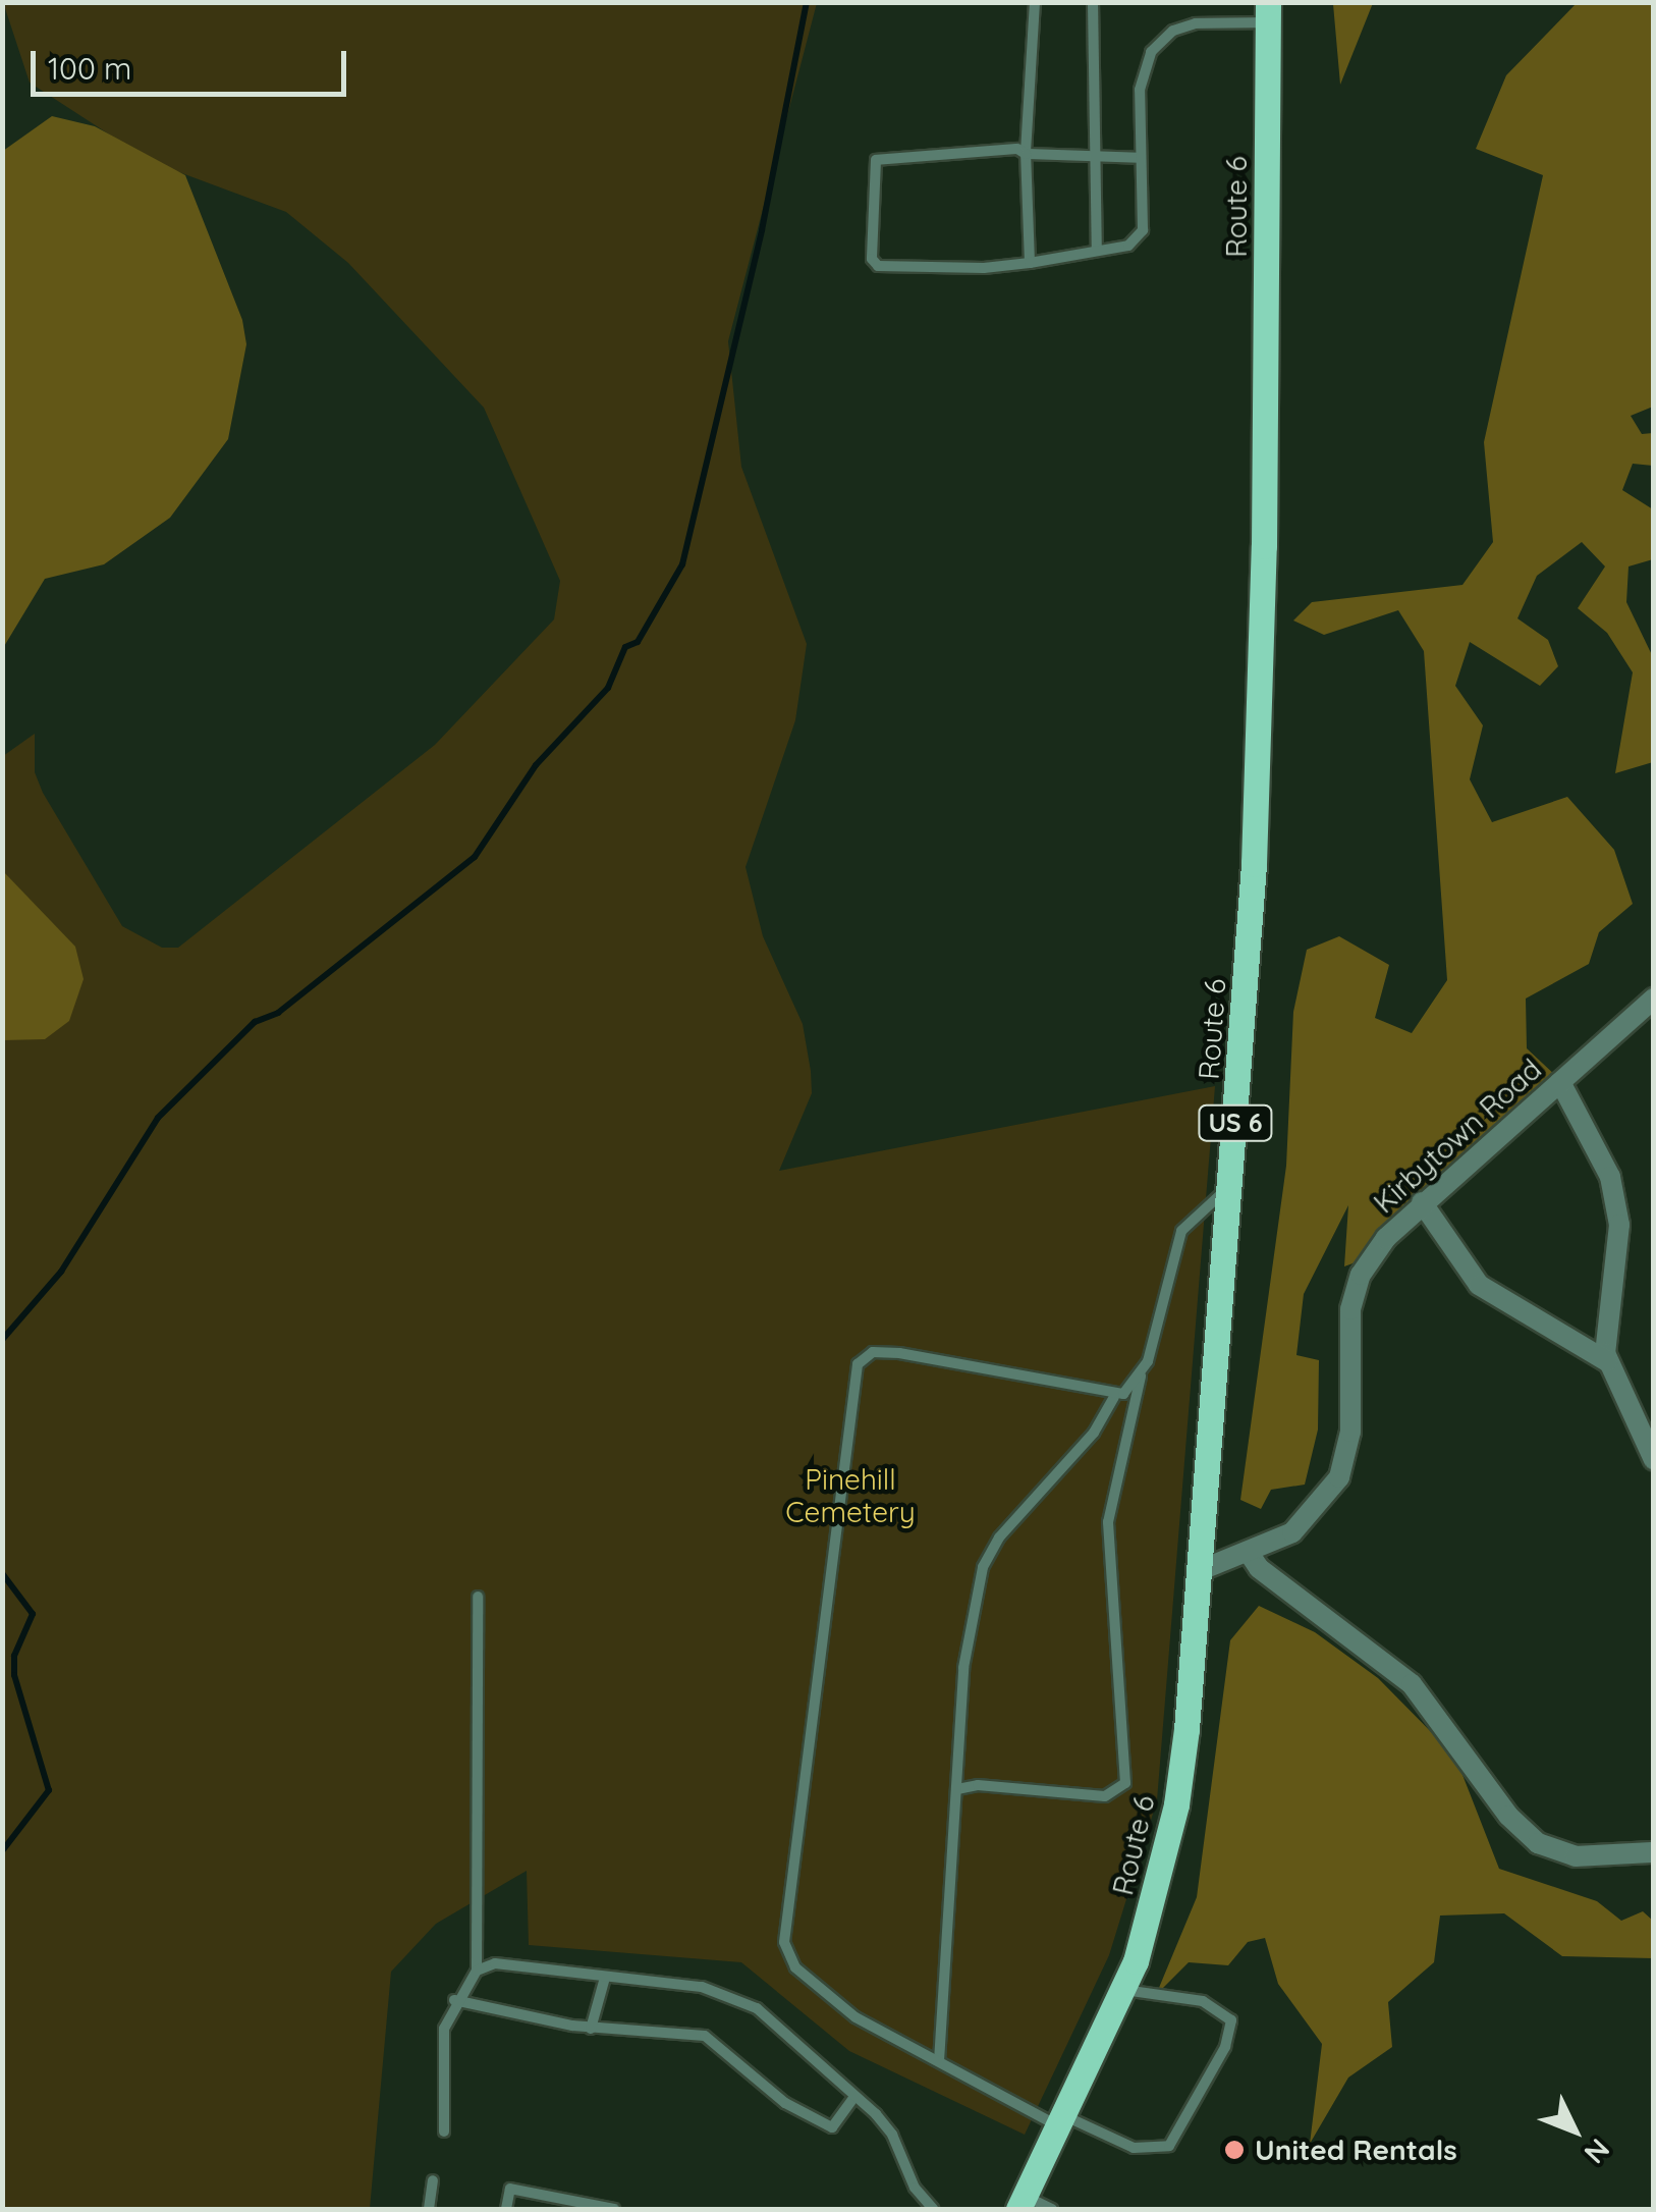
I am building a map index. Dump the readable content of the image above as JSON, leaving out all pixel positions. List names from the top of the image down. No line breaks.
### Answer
{"streets":{"main road":["Route 6","US 6"],"street":["Kirbytown Road"]},"crossings":[["Route 6","Kirbytown Road"]],"parks":["Pinehill Cemetery"],"places":["United Rentals"],"scale_bar":"100 m","north":"bottom right"}
